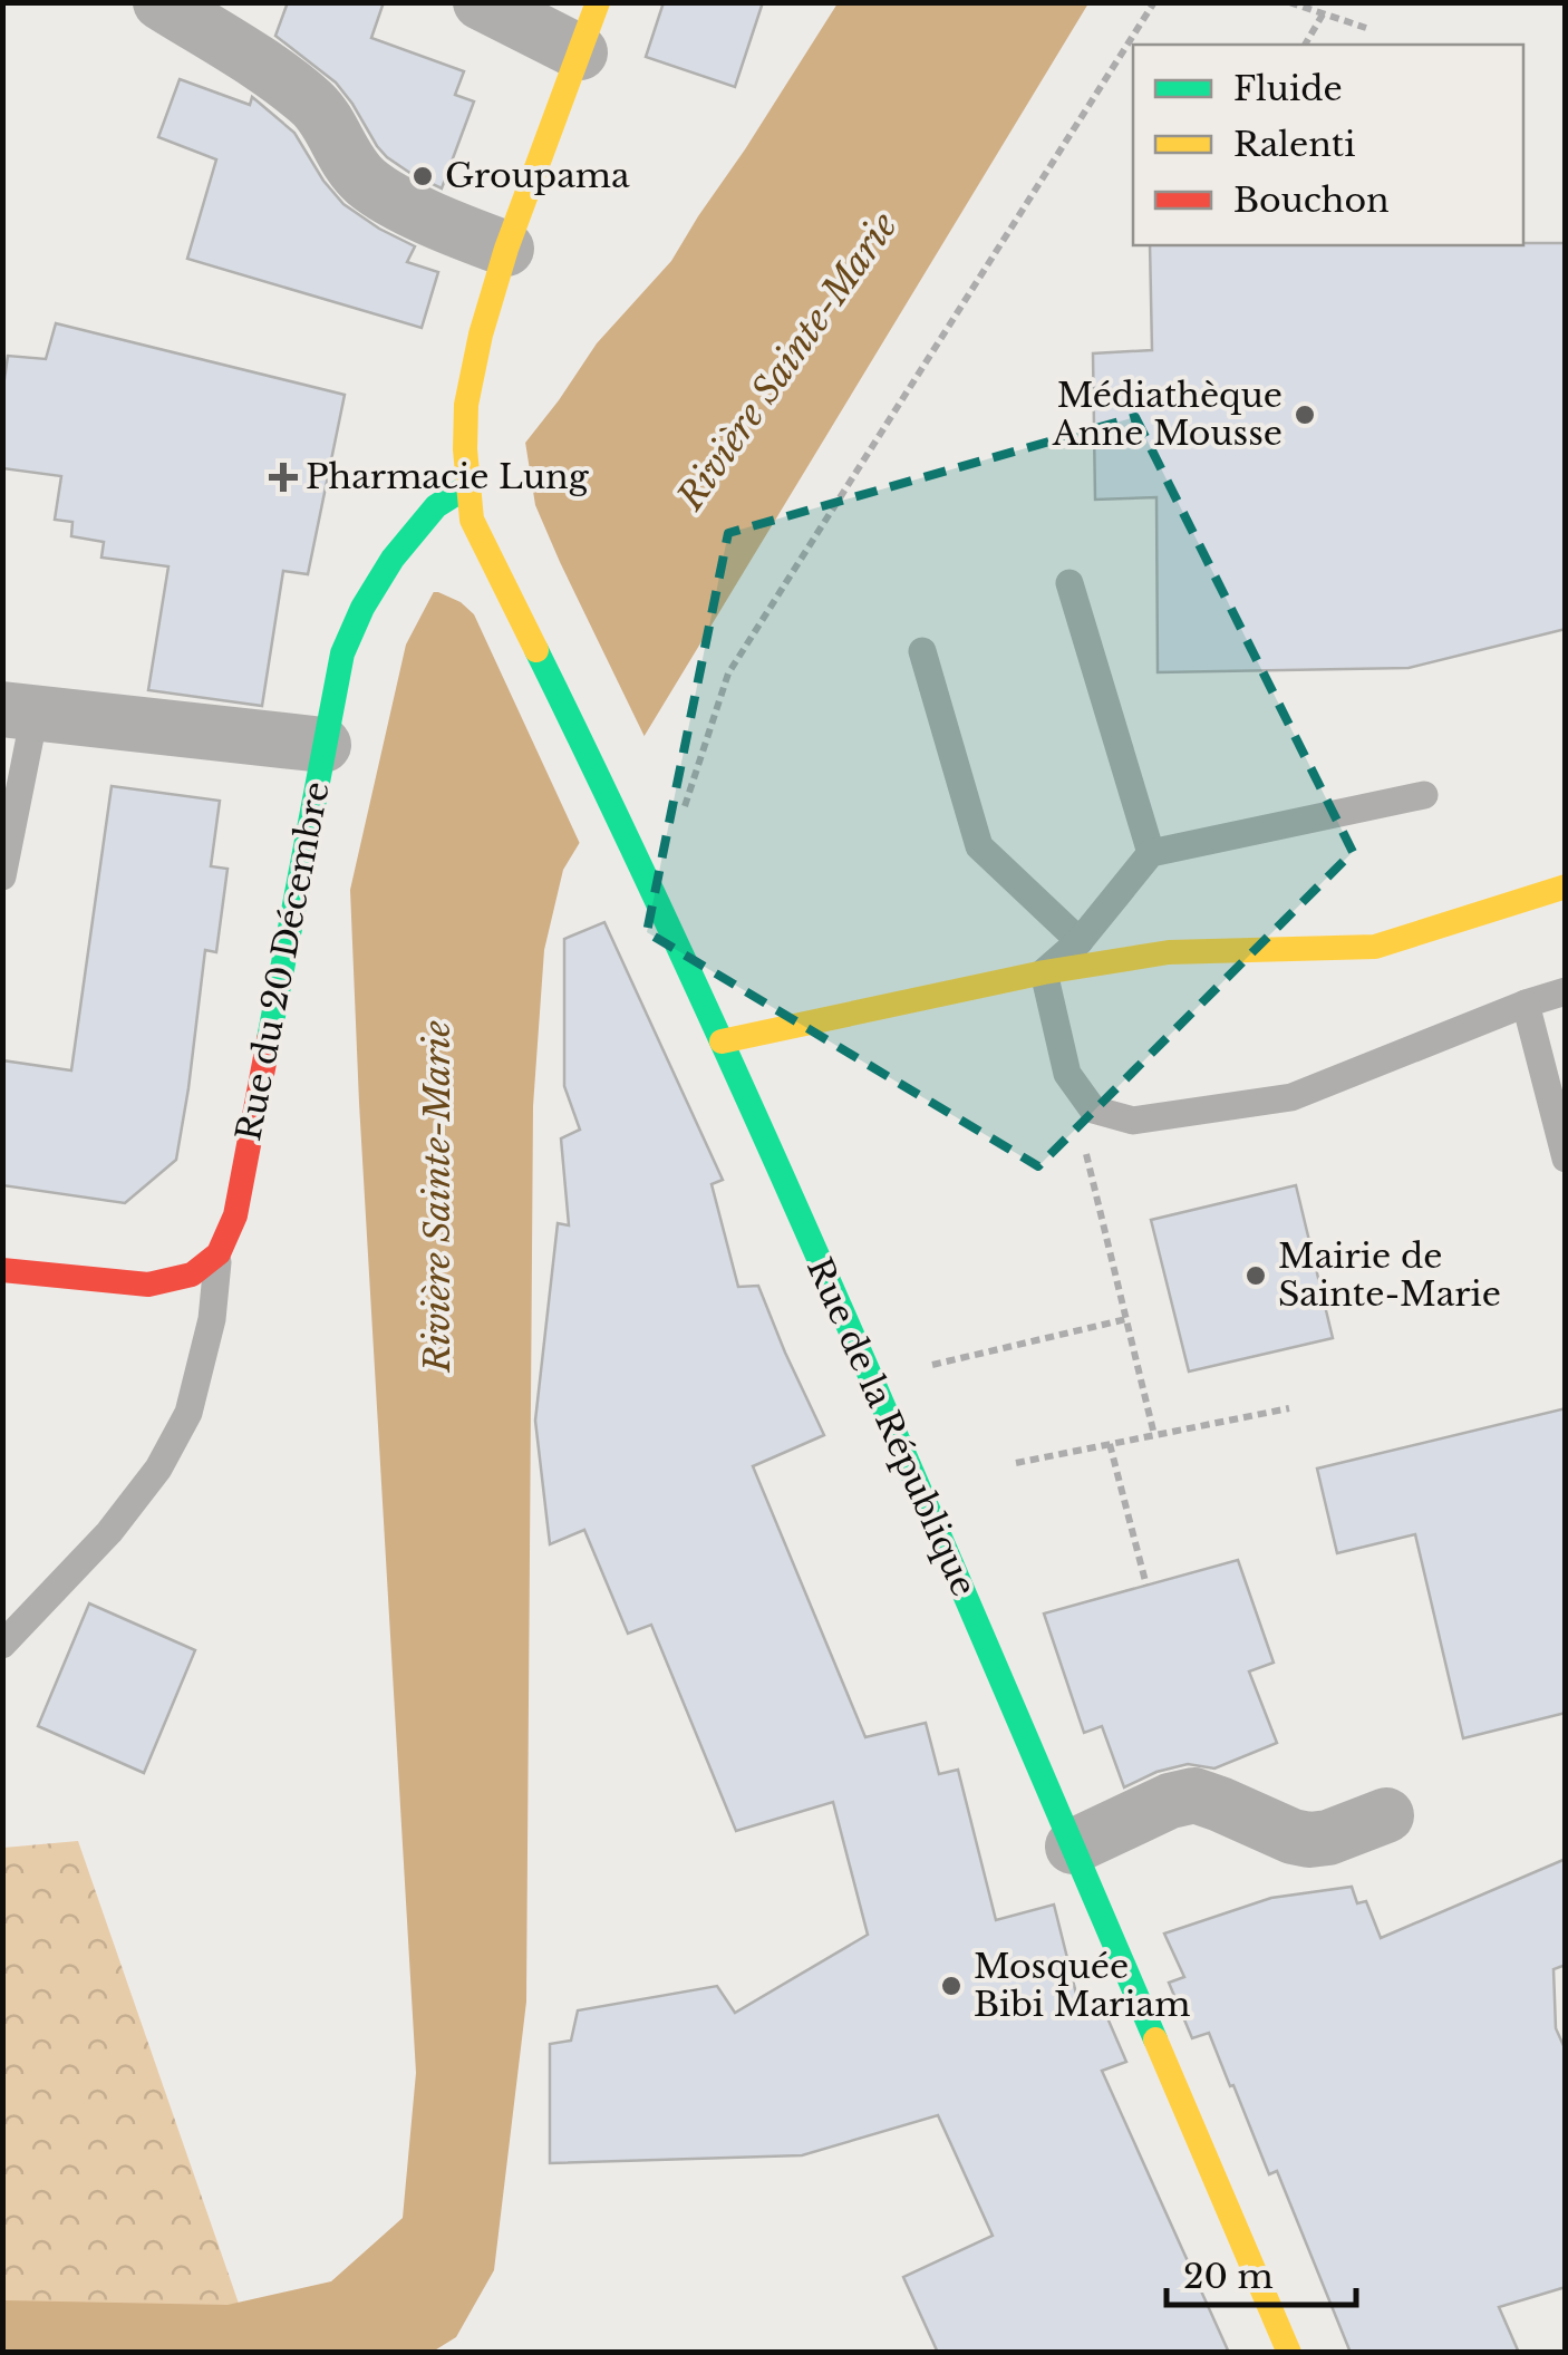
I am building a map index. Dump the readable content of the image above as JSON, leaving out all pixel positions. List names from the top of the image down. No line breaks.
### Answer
{"streets":{"main road":["Rue du 20 Décembre","Rue de la République"]},"crossings":[["Rue du 20 Décembre","Rue de la République"]],"water":["Rivière Sainte-Marie"],"places":{"other":["Groupama","Médiathèque Anne Mousse","Mairie de Sainte-Marie","Mosquée Bibi Mariam"],"health":["Pharmacie Lung"]},"legend":["Fluide","Ralenti","Bouchon"],"scale_bar":"20 m"}
